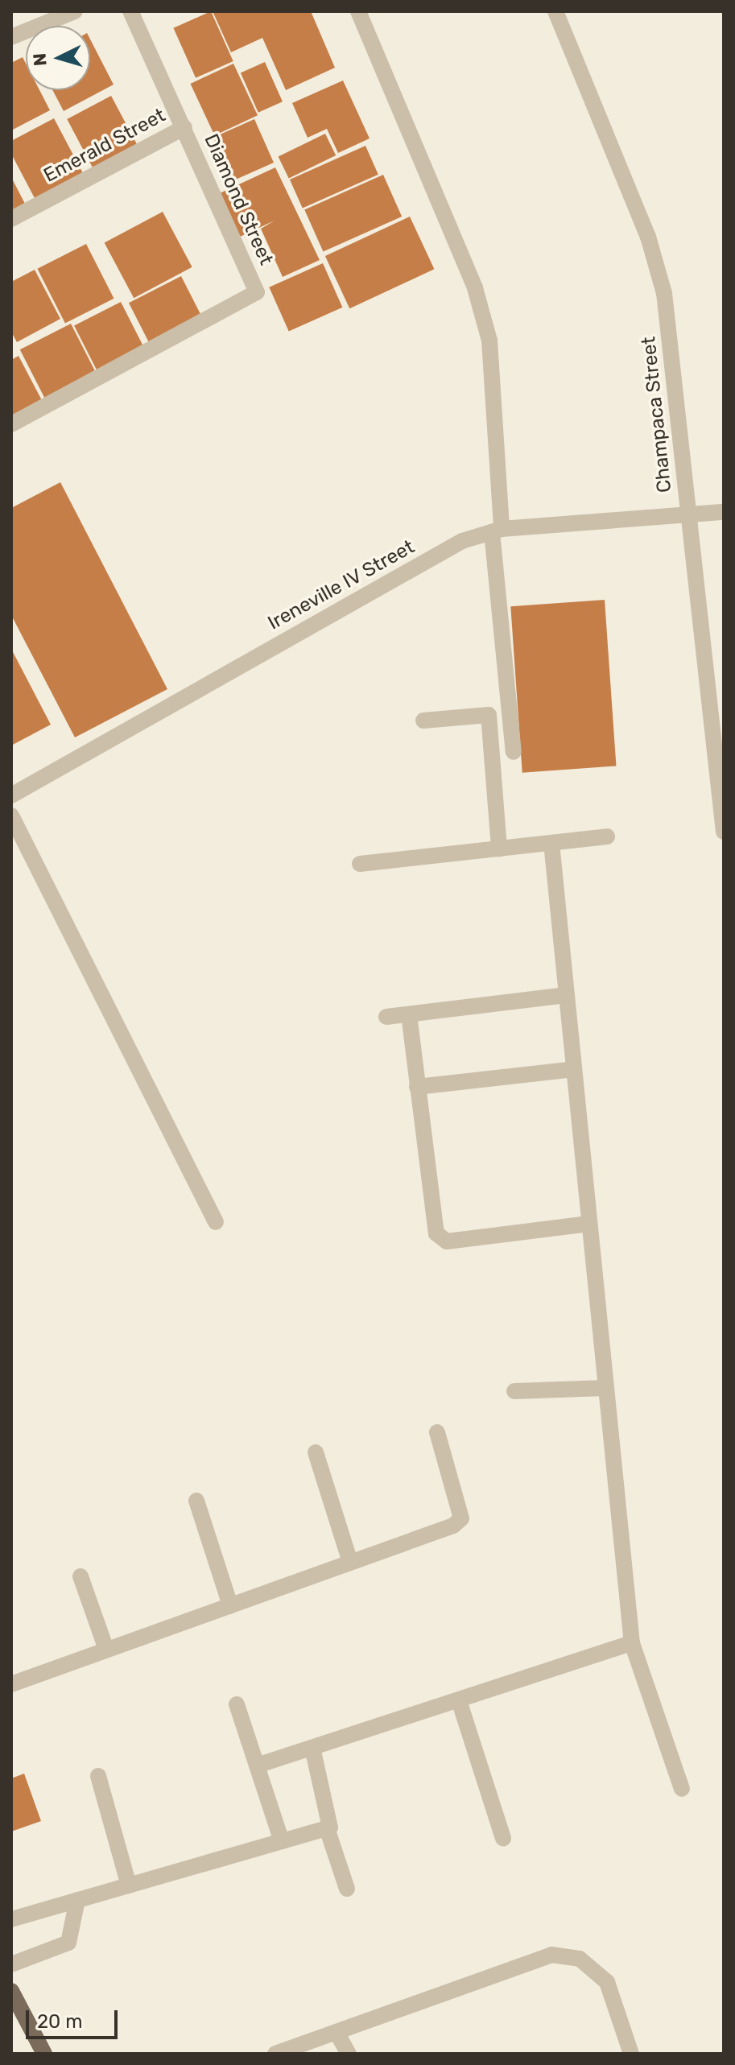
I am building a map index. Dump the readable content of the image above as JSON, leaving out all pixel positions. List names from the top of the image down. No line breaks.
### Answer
{"streets":{"street":["Emerald Street","Diamond Street","Champaca Street","Ireneville IV Street"]},"crossings":[["Emerald Street","Diamond Street"],["Champaca Street","Ireneville IV Street"]],"scale_bar":"20 m","north":"left"}
